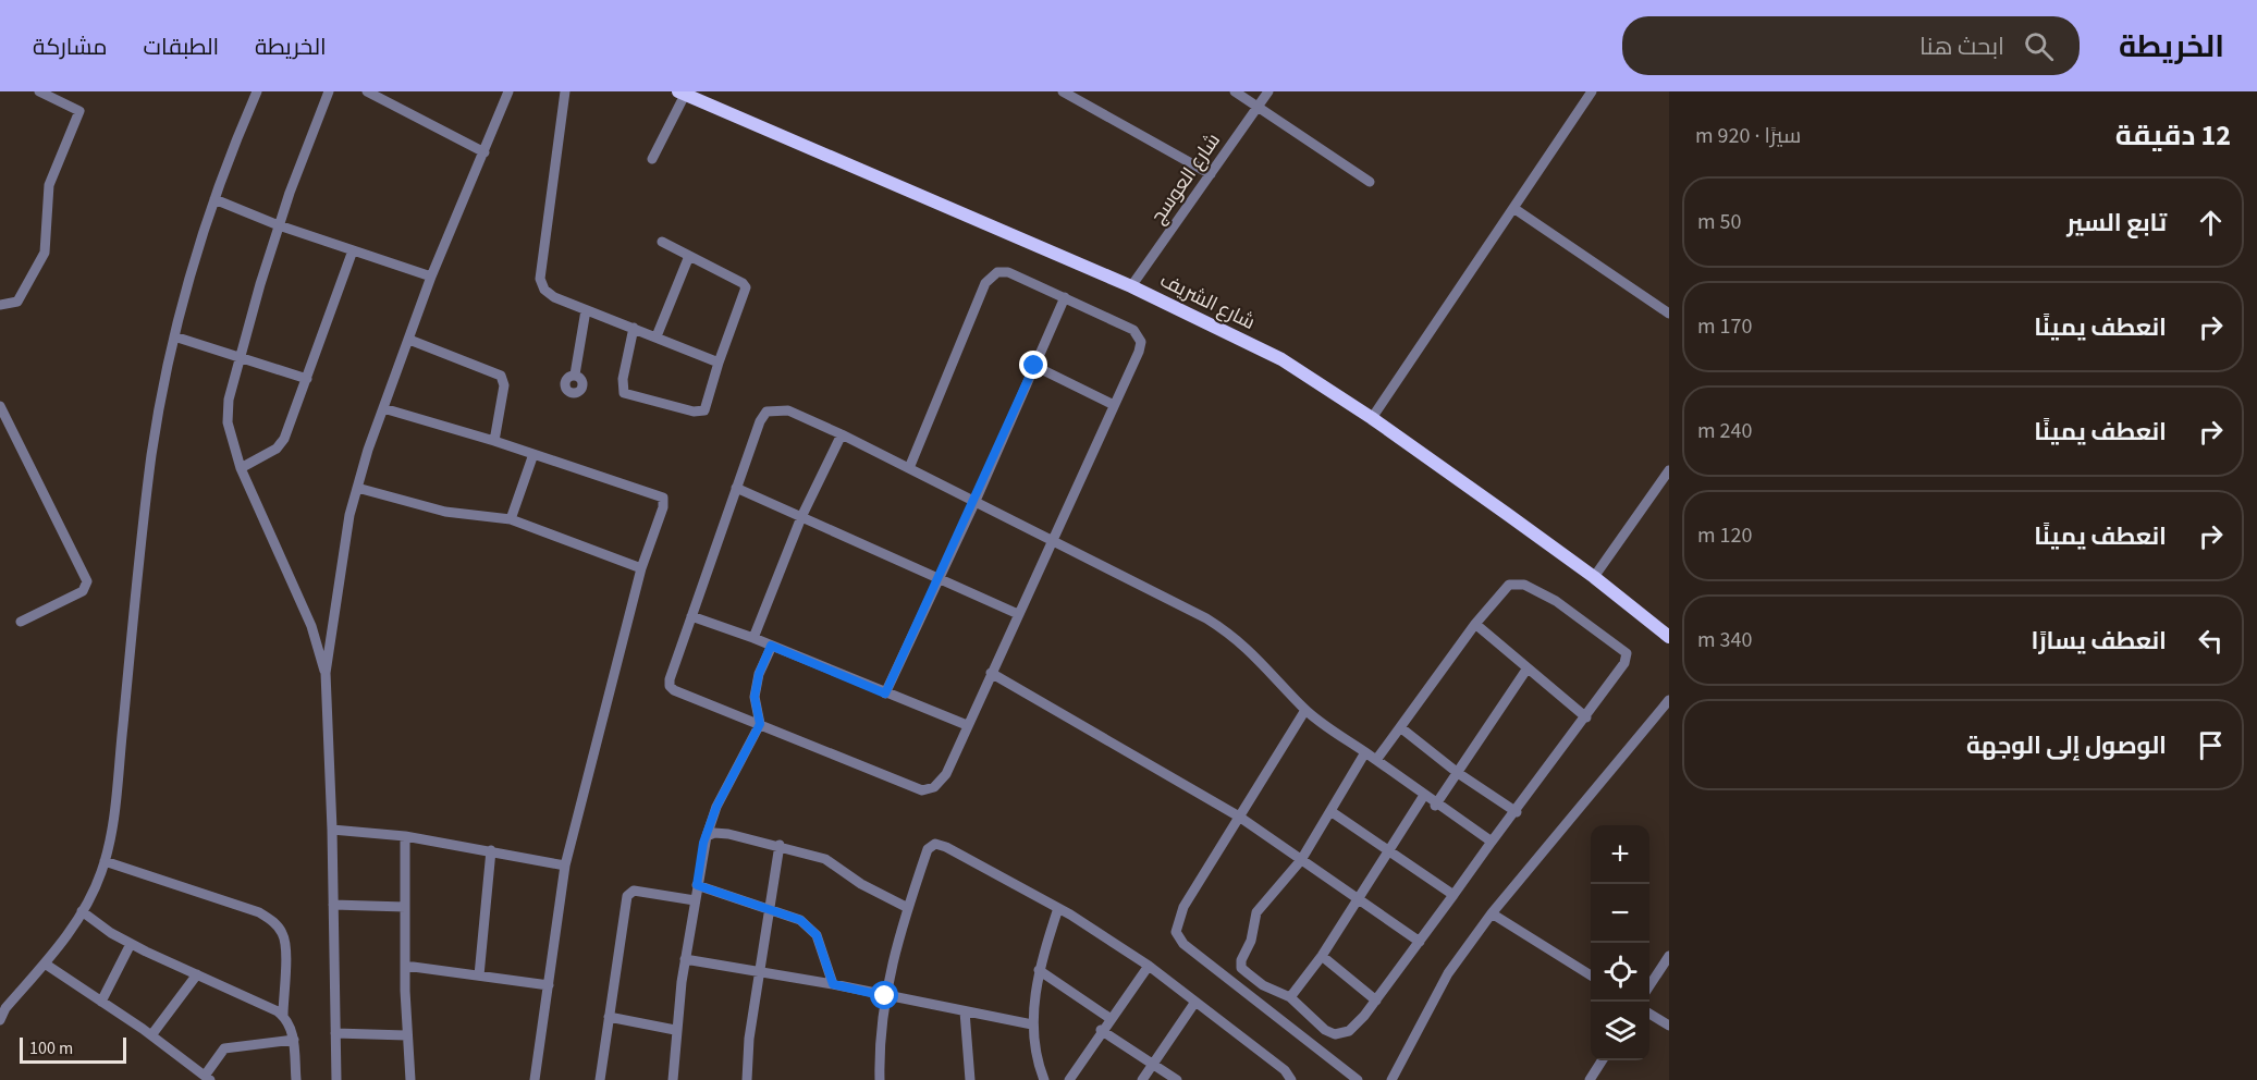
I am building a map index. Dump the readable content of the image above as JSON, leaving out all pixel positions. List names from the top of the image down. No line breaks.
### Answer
{"streets":{"main road":["شارع الشريف"],"street":["شارع العوسج"]},"crossings":[["شارع العوسج","شارع الشريف"]],"scale_bar":"100 m","page":{"header":"الخريطة","search":"ابحث هنا","nav":["الخريطة","الطبقات","مشاركة"],"heading":["12 دقيقة","سيرًا · 920 m"],"list":[["تابع السير","50 m"],["انعطف يمينًا","170 m"],["انعطف يمينًا","240 m"],["انعطف يمينًا","120 m"],["انعطف يسارًا","340 m"],"الوصول إلى الوجهة"],"map_buttons":["+","−"],"scale":"100 m"}}
